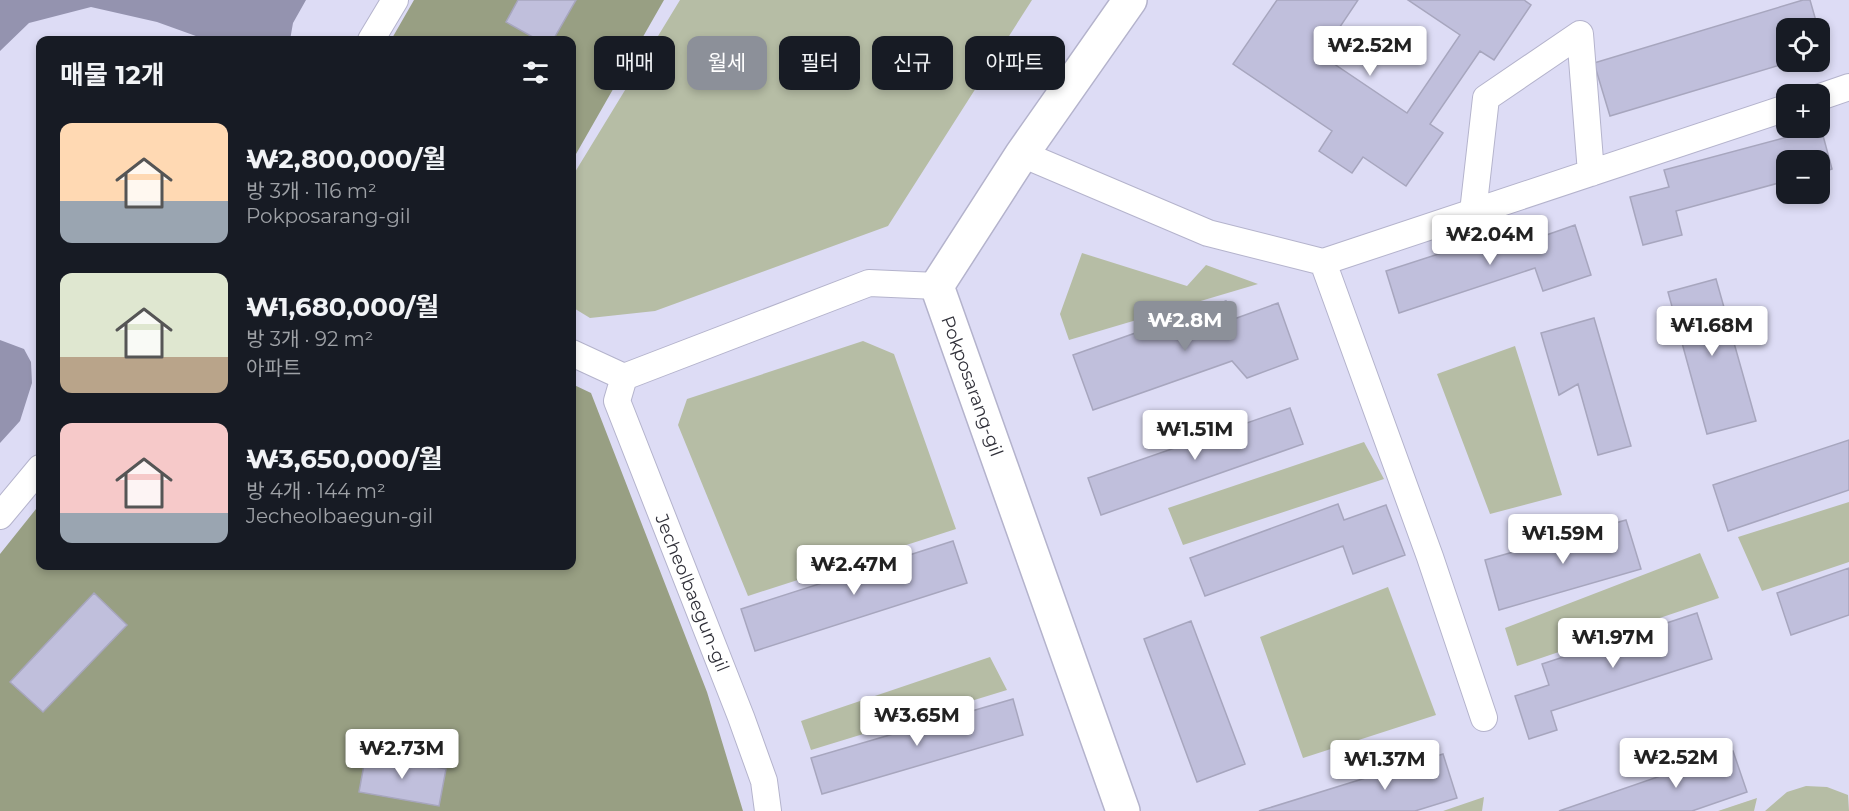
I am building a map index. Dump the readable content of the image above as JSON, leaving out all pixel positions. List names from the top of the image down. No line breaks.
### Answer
{"streets":{"street":["Pokposarang-gil","Jecheolbaegun-gil"]},"page":{"map_buttons":["+","−"],"price":["₩2.52M","₩2.04M","₩2.8M","₩1.68M","₩1.51M","₩1.59M","₩2.47M","₩1.97M","₩3.65M","₩2.73M","₩2.52M","₩1.37M"],"chip":["매매","월세","필터","신규","아파트"],"heading":"매물 12개","list":[{"name":"₩2,800,000/월","note":"방 3개 · 116 m² · Pokposarang-gil"},{"name":"₩1,680,000/월","note":"방 3개 · 92 m² · 아파트"},{"name":"₩3,650,000/월","note":"방 4개 · 144 m² · Jecheolbaegun-gil"}]}}
